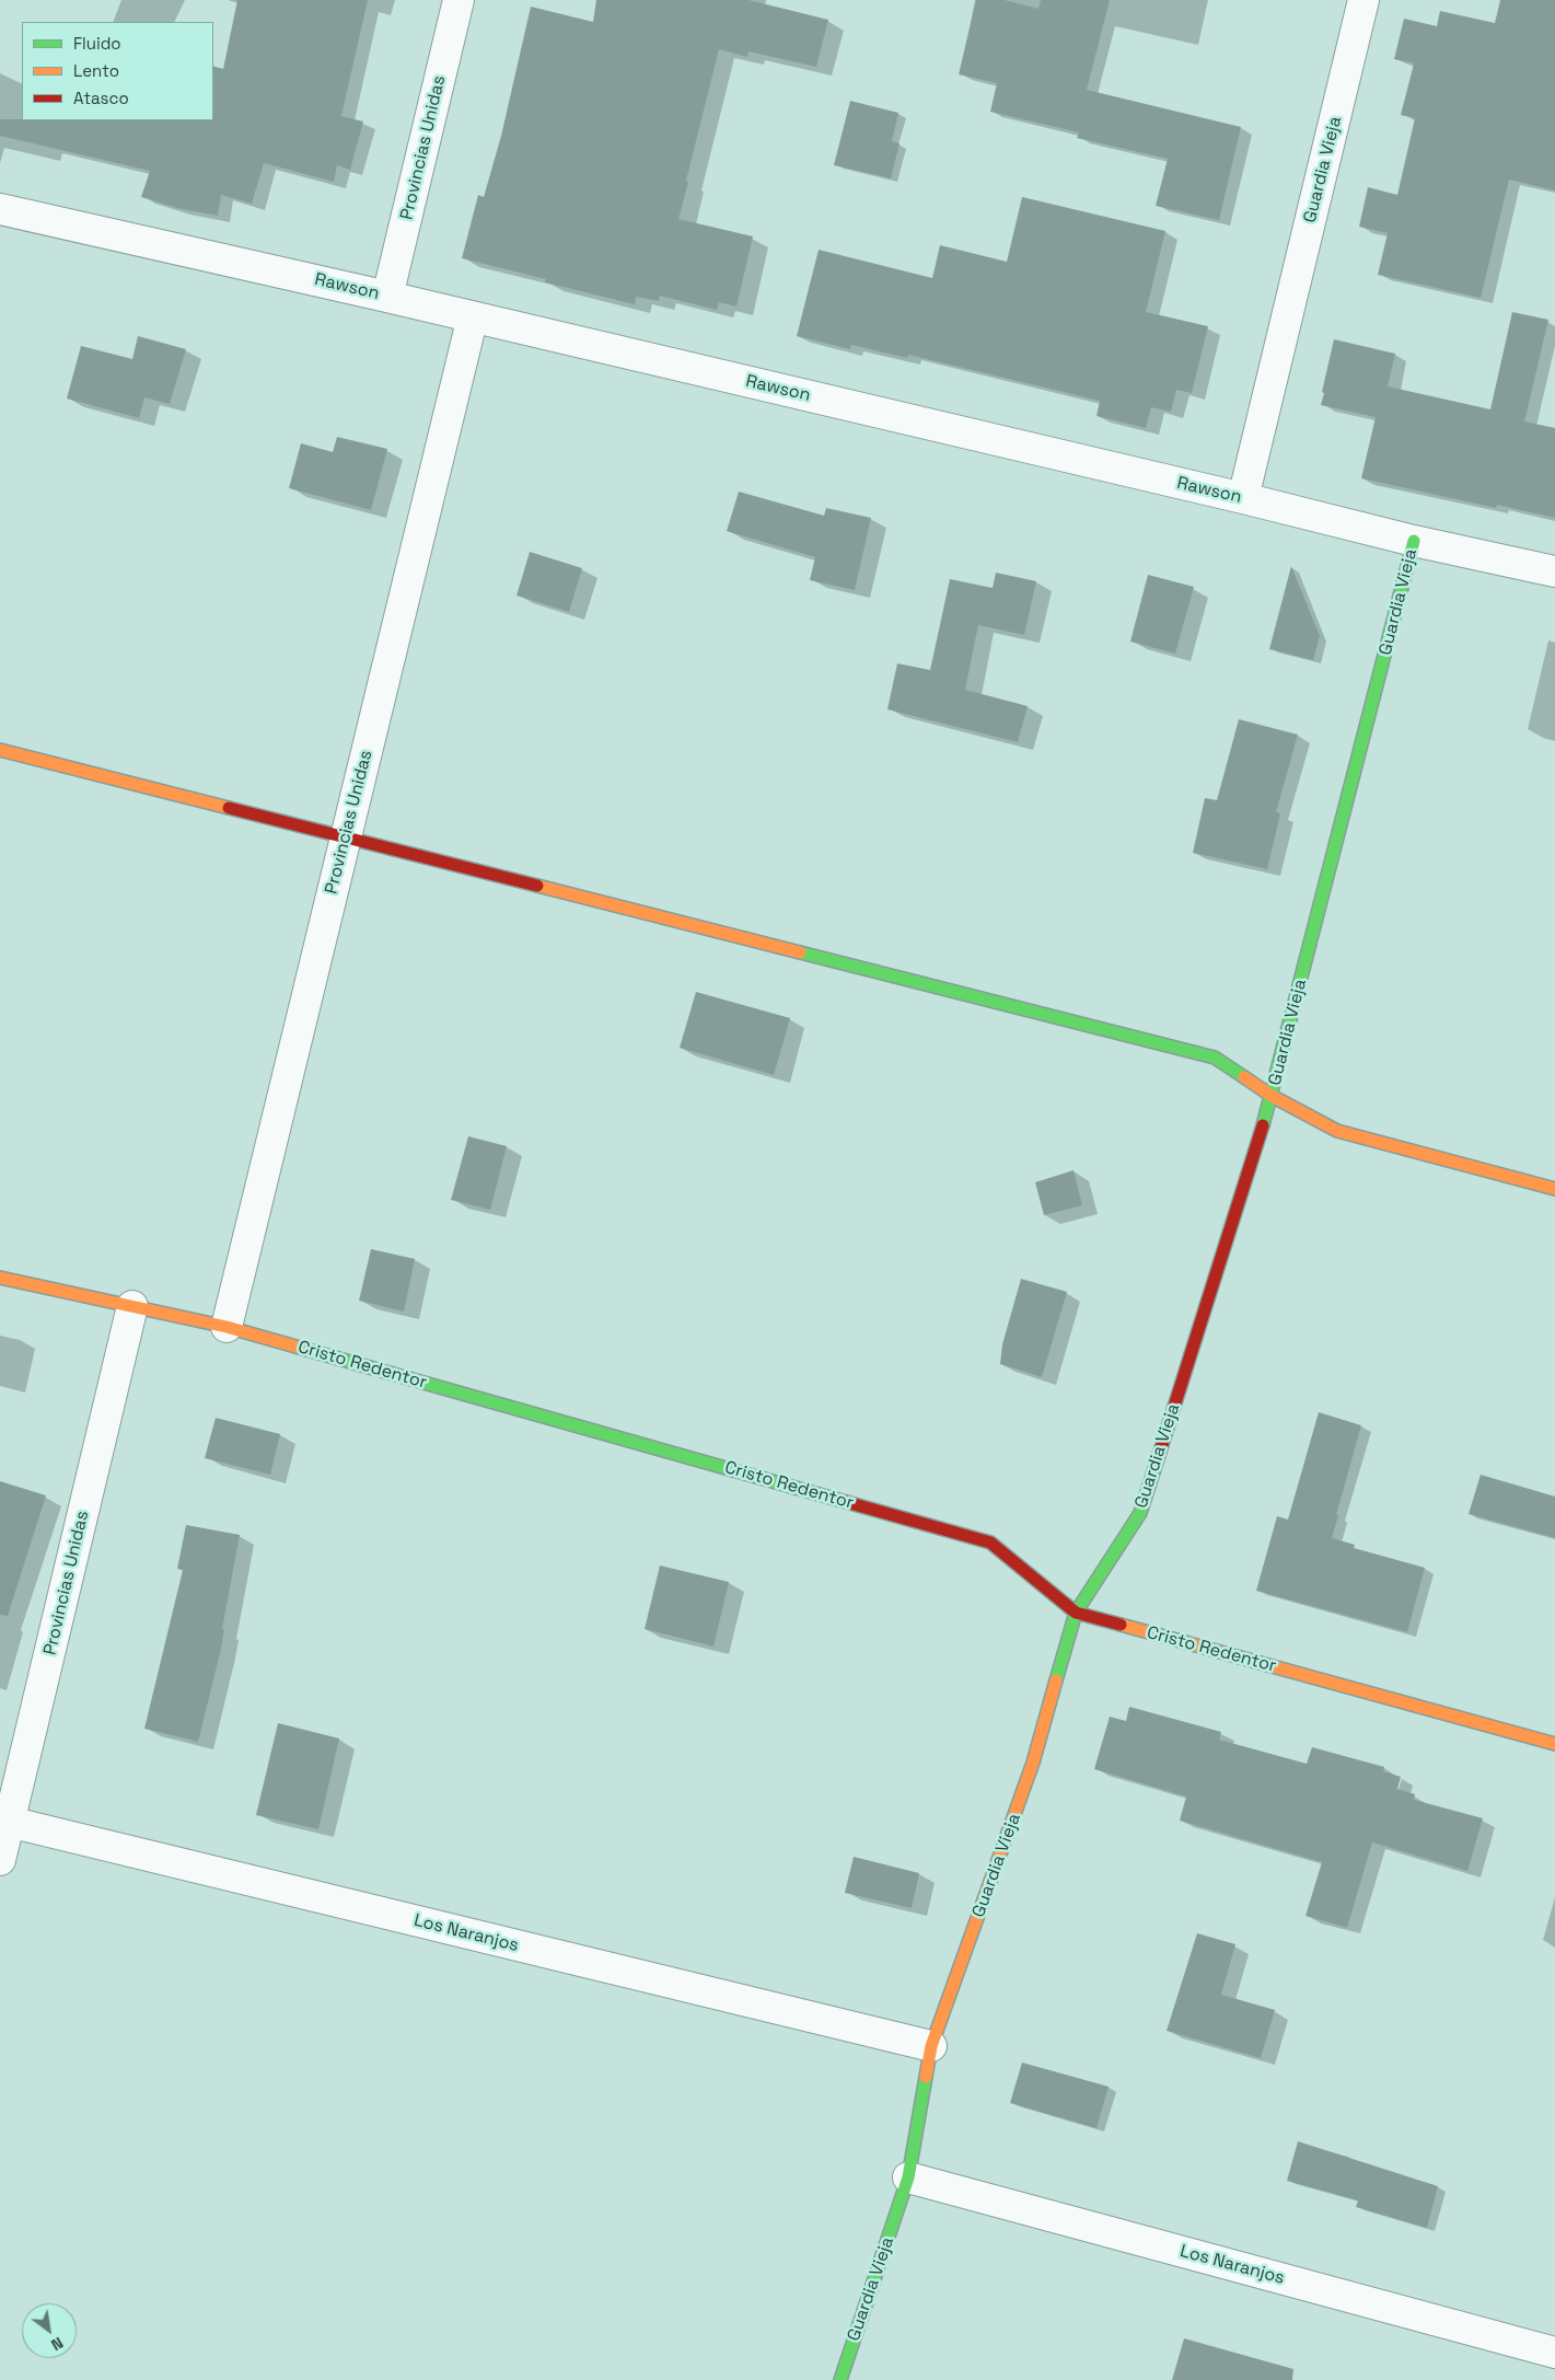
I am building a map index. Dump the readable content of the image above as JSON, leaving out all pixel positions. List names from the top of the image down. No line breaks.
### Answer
{"streets":{"street":["Provincias Unidas","Guardia Vieja","Rawson","Cristo Redentor","Los Naranjos"]},"crossings":[["Provincias Unidas","Rawson"],["Provincias Unidas","Cristo Redentor"],["Provincias Unidas","Los Naranjos"],["Guardia Vieja","Rawson"],["Guardia Vieja","Cristo Redentor"],["Guardia Vieja","Los Naranjos"]],"legend":["Fluido","Lento","Atasco"],"north":"bottom right"}
